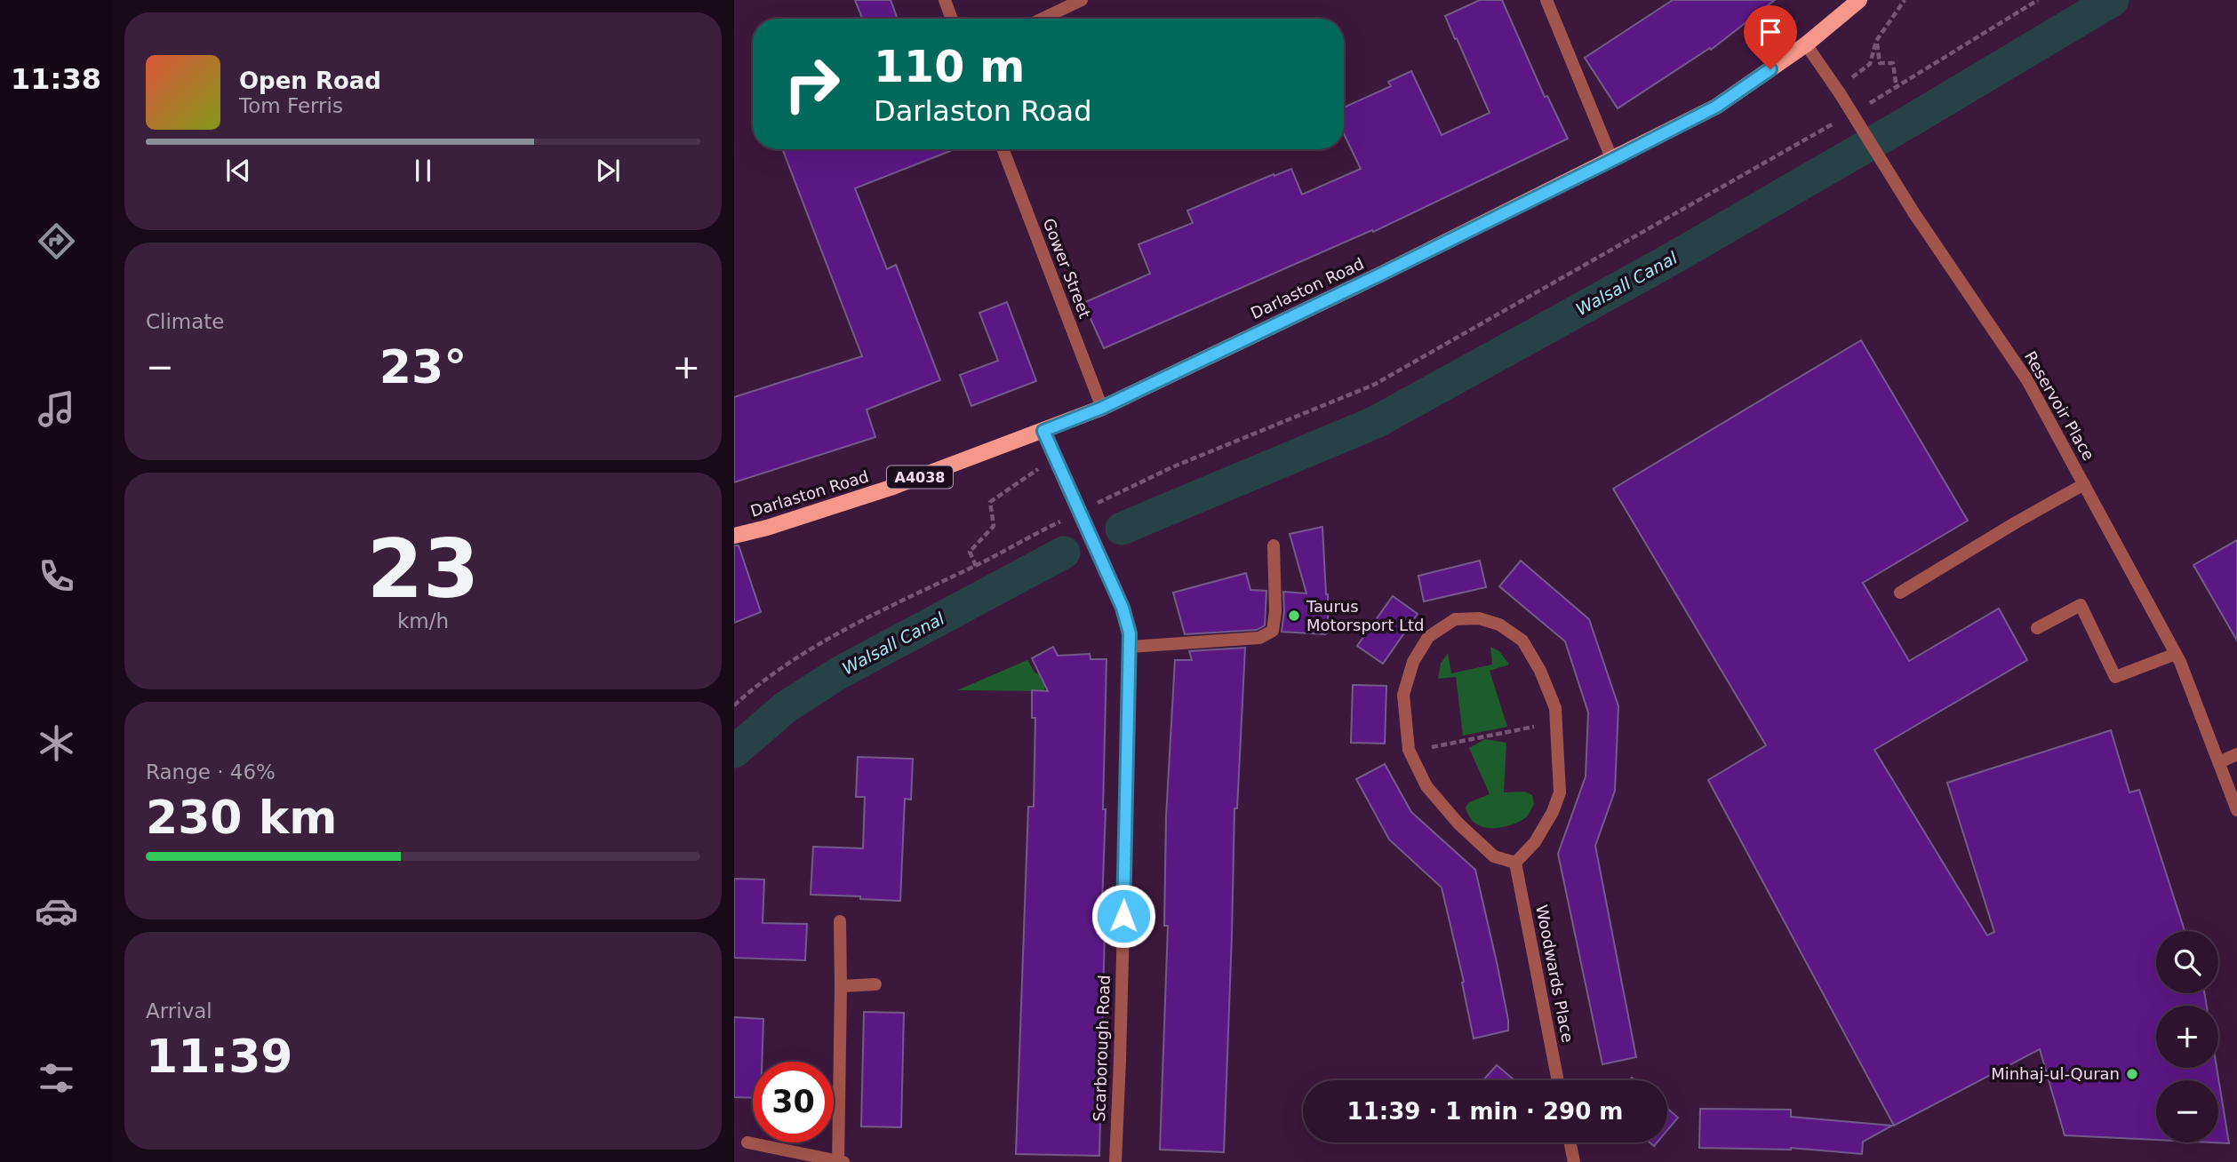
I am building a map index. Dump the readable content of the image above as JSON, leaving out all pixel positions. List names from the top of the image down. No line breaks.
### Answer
{"streets":{"main road":["Darlaston Road","A4038"],"street":["Gower Street","Reservoir Place","Woodwards Place","Scarborough Road"]},"crossings":[["Gower Street","Darlaston Road"],["Darlaston Road","Reservoir Place"],["Darlaston Road","Scarborough Road"]],"water":["Walsall Canal"],"places":["Taurus Motorsport Ltd","Minhaj-ul-Quran"],"page":{"tabs":"11:38","turn":["110 m","Darlaston Road"],"song":["Open Road","Tom Ferris"],"tile":["Climate",["23","km/h"],["Range · 46%","230 km"],["Arrival","11:39"]],"heat":["−","23°","+"],"map_buttons":["+","−"],"limit":"30","trip":"11:39 · 1 min · 290 m"}}
